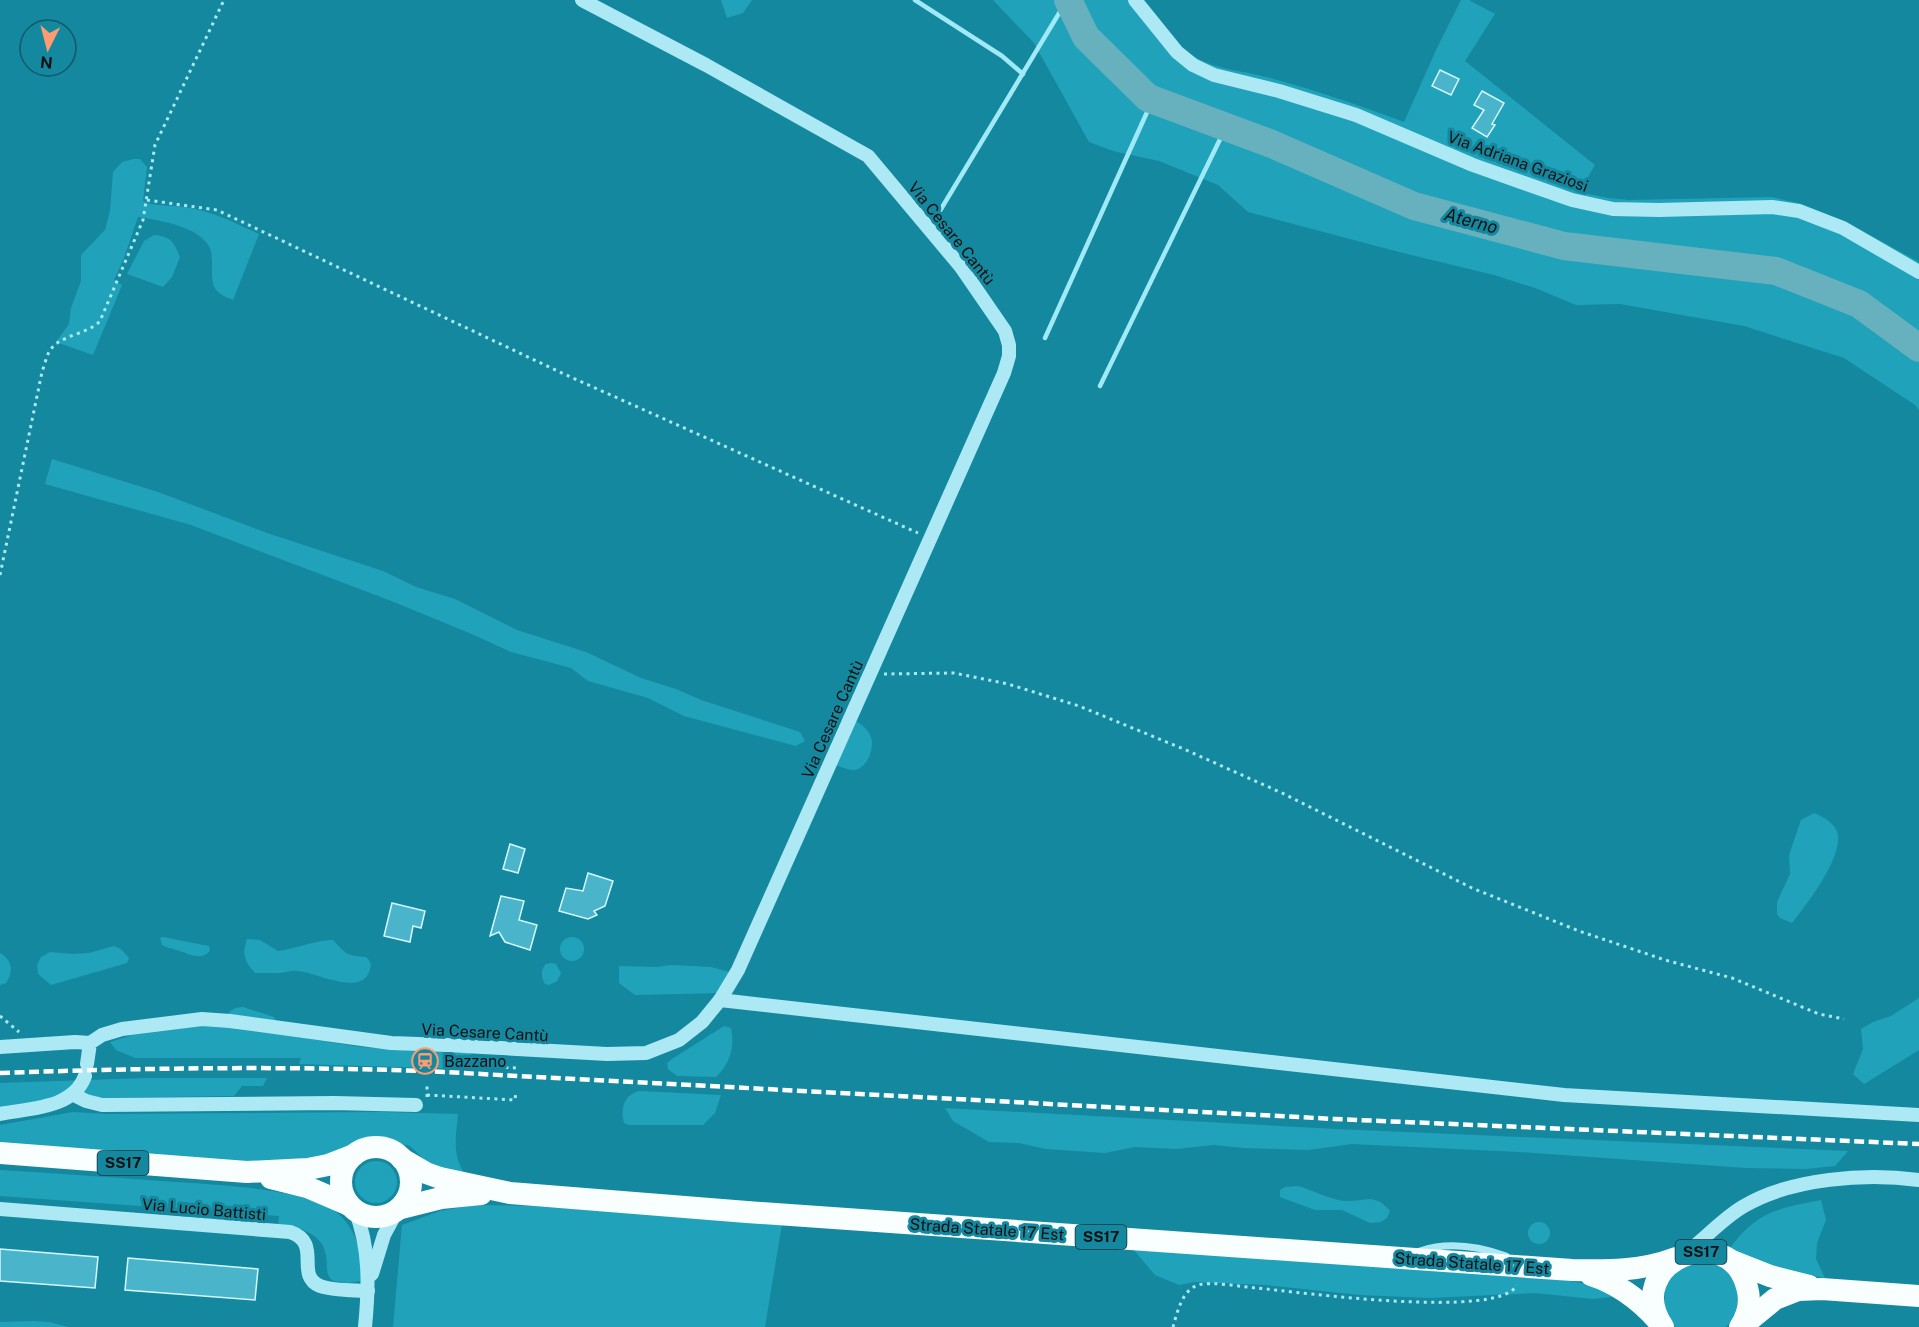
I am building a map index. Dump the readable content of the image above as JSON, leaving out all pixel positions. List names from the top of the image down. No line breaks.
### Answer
{"streets":{"main road":["SS17","Strada Statale 17 Est"],"street":["Via Adriana Graziosi","Via Cesare Cantù","Via Lucio Battisti"]},"crossings":[["SS17","Strada Statale 17 Est"]],"water":["Aterno"],"places":{"station":["Bazzano"]},"north":"bottom"}
